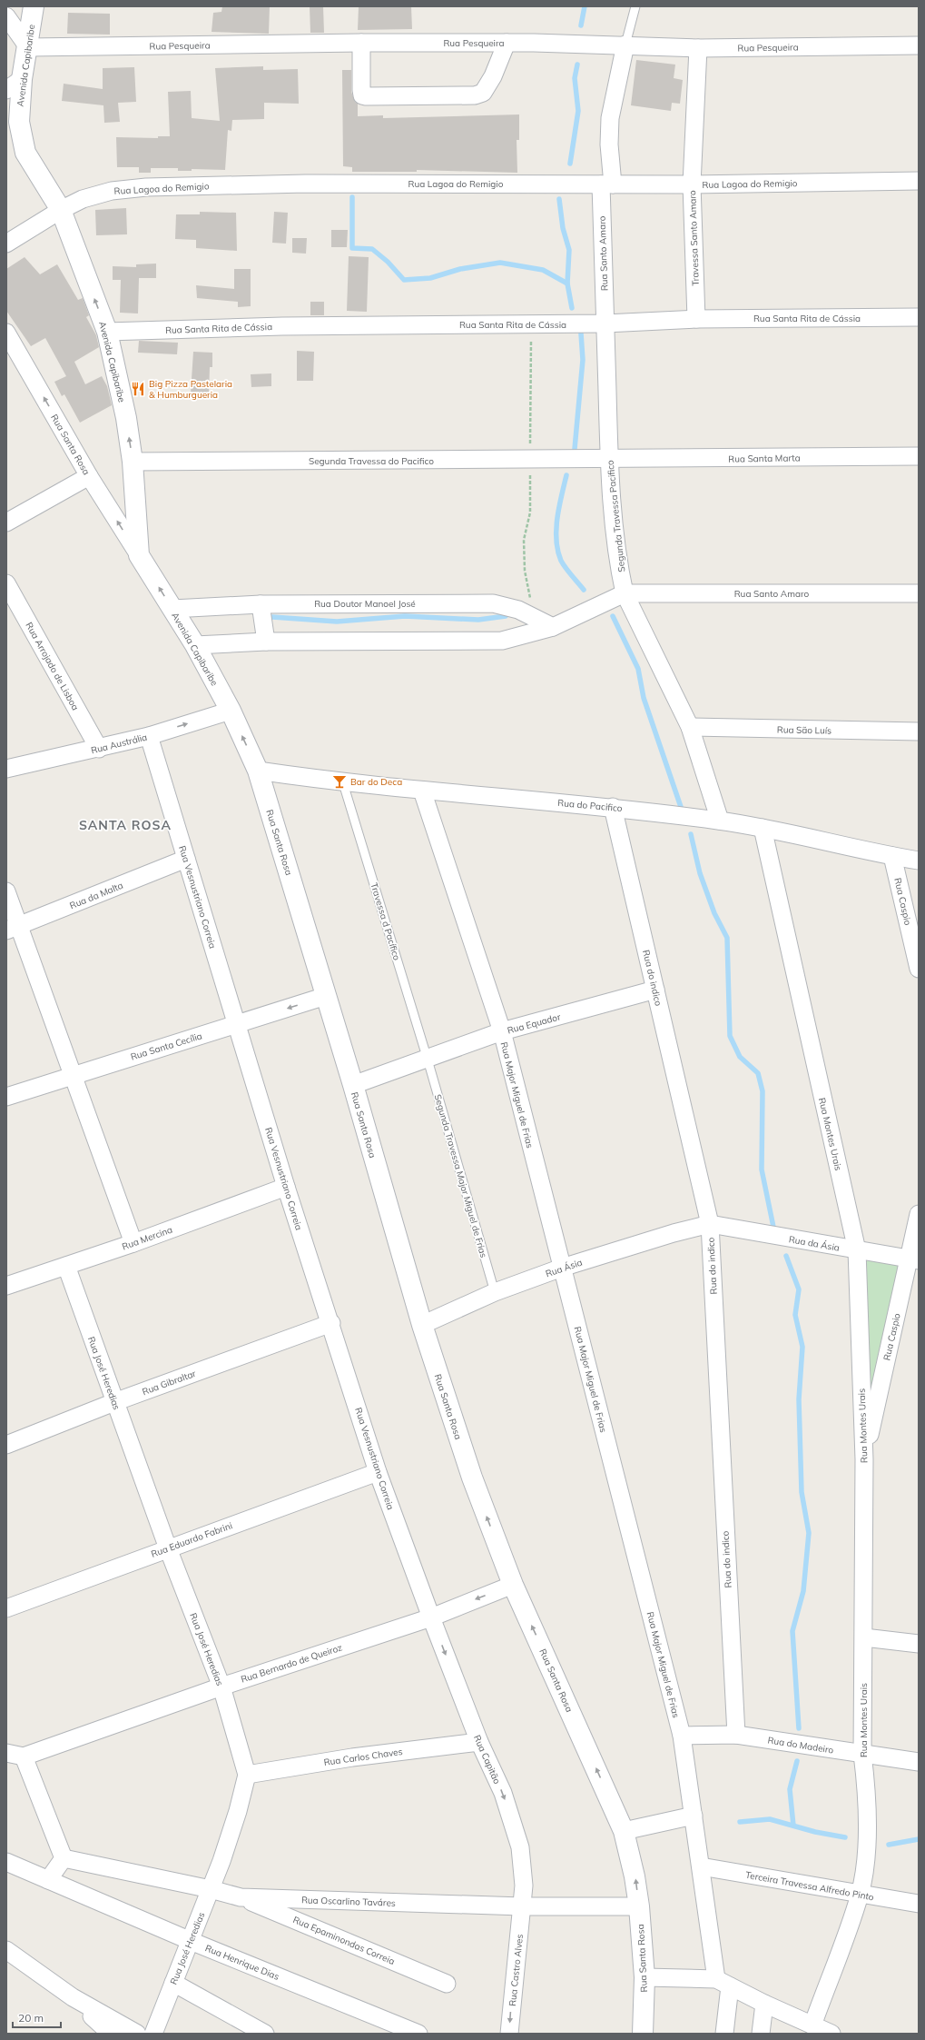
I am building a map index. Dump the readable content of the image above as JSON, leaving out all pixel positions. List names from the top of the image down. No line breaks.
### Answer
{"streets":{"street":["Rua Pesqueira","Avenida Capibaribe","Rua Lagoa do Remigio","Travessa Santo Amaro","Rua Santo Amaro","Rua Santa Rita de Cássia","Rua Santa Rosa","Rua Santa Marta","Segunda Travessa do Pacifico","Segunda Travessa Pacifico","Rua Doutor Manoel José","Rua Arrojado de Lisboa","Rua São Luís","Rua Austrália","Rua do Pacifico","Rua da Malta","Rua Vesnustriano Correia","Rua Caspio","Rua do indico","Rua Equador","Rua Santa Cecília","Rua Major Miguel de Frias","Rua Montes Urais","Rua Mercina","Rua da Ásia","Rua Ásia","Rua José Heredias","Rua Gibraltar","Rua Eduardo Fabrini","Rua Bernardo de Queiroz","Rua do Madeiro","Rua Carlos Chaves","Rua Capitão","Terceira Travessa Alfredo Pinto","Rua Oscarlino Taváres","Rua Epaminondas Correia","Rua Henrique Dias","Rua Castro Alves"],"lane":["Travessa d Pacífico","Segunda Travessa Major Miguel de Frias"]},"crossings":[["Rua Pesqueira","Avenida Capibaribe"],["Rua Pesqueira","Travessa Santo Amaro"],["Avenida Capibaribe","Rua Lagoa do Remigio"],["Avenida Capibaribe","Rua Santa Rita de Cássia"],["Avenida Capibaribe","Rua Santa Rosa"],["Avenida Capibaribe","Segunda Travessa do Pacifico"],["Avenida Capibaribe","Rua Doutor Manoel José"],["Avenida Capibaribe","Rua Austrália"],["Avenida Capibaribe","Rua do Pacifico"],["Rua Lagoa do Remigio","Travessa Santo Amaro"],["Rua Lagoa do Remigio","Rua Santo Amaro"],["Travessa Santo Amaro","Rua Santa Rita de Cássia"],["Rua Santo Amaro","Rua Santa Rita de Cássia"],["Rua Santo Amaro","Segunda Travessa Pacifico"],["Rua Santa Rita de Cássia","Segunda Travessa Pacifico"],["Rua Santa Rosa","Rua do Pacifico"],["Rua Santa Rosa","Rua Equador"],["Rua Santa Rosa","Rua Santa Cecília"],["Rua Santa Rosa","Rua Ásia"],["Rua Santa Rosa","Rua Bernardo de Queiroz"],["Rua Santa Rosa","Rua Oscarlino Taváres"],["Rua Santa Marta","Segunda Travessa do Pacifico"],["Rua Santa Marta","Segunda Travessa Pacifico"],["Segunda Travessa do Pacifico","Segunda Travessa Pacifico"],["Segunda Travessa Pacifico","Rua São Luís"],["Segunda Travessa Pacifico","Rua do Pacifico"],["Rua Arrojado de Lisboa","Rua Austrália"],["Rua Austrália","Rua Vesnustriano Correia"],["Rua do Pacifico","Rua Caspio"],["Rua do Pacifico","Travessa d Pacífico"],["Rua do Pacifico","Rua do indico"],["Rua do Pacifico","Rua Major Miguel de Frias"],["Rua do Pacifico","Rua Montes Urais"],["Rua da Malta","Rua Vesnustriano Correia"],["Rua Vesnustriano Correia","Rua Santa Cecília"],["Rua Vesnustriano Correia","Rua Mercina"],["Rua Vesnustriano Correia","Rua Gibraltar"],["Rua Vesnustriano Correia","Rua Eduardo Fabrini"],["Rua Vesnustriano Correia","Rua Bernardo de Queiroz"],["Rua Vesnustriano Correia","Rua Capitão"],["Rua Caspio","Rua Montes Urais"],["Rua Caspio","Rua da Ásia"],["Travessa d Pacífico","Rua Equador"],["Travessa d Pacífico","Segunda Travessa Major Miguel de Frias"],["Rua do indico","Rua Equador"],["Rua do indico","Rua da Ásia"],["Rua do indico","Rua Ásia"],["Rua do indico","Rua do Madeiro"],["Rua Equador","Rua Major Miguel de Frias"],["Rua Equador","Segunda Travessa Major Miguel de Frias"],["Rua Major Miguel de Frias","Rua Ásia"],["Rua Major Miguel de Frias","Rua do Madeiro"],["Rua Major Miguel de Frias","Terceira Travessa Alfredo Pinto"],["Rua Montes Urais","Rua da Ásia"],["Rua Montes Urais","Rua do Madeiro"],["Rua Montes Urais","Terceira Travessa Alfredo Pinto"],["Segunda Travessa Major Miguel de Frias","Rua Ásia"],["Rua Mercina","Rua José Heredias"],["Rua da Ásia","Rua Ásia"],["Rua José Heredias","Rua Gibraltar"],["Rua José Heredias","Rua Eduardo Fabrini"],["Rua José Heredias","Rua Bernardo de Queiroz"],["Rua José Heredias","Rua Carlos Chaves"],["Rua José Heredias","Rua Oscarlino Taváres"],["Rua José Heredias","Rua Henrique Dias"],["Rua Bernardo de Queiroz","Rua Capitão"],["Rua Carlos Chaves","Rua Capitão"],["Rua Capitão","Rua Oscarlino Taváres"],["Rua Capitão","Rua Castro Alves"],["Rua Oscarlino Taváres","Rua Epaminondas Correia"],["Rua Oscarlino Taváres","Rua Castro Alves"]],"one_way":["Avenida Capibaribe","Rua Santa Rosa","Rua Austrália","Rua Capitão","Rua Castro Alves"],"districts":["SANTA ROSA"],"places":{"restaurant":["Big Pizza Pastelaria & Humburgueria"],"bar":["Bar do Deca"]},"scale_bar":"20 m"}
